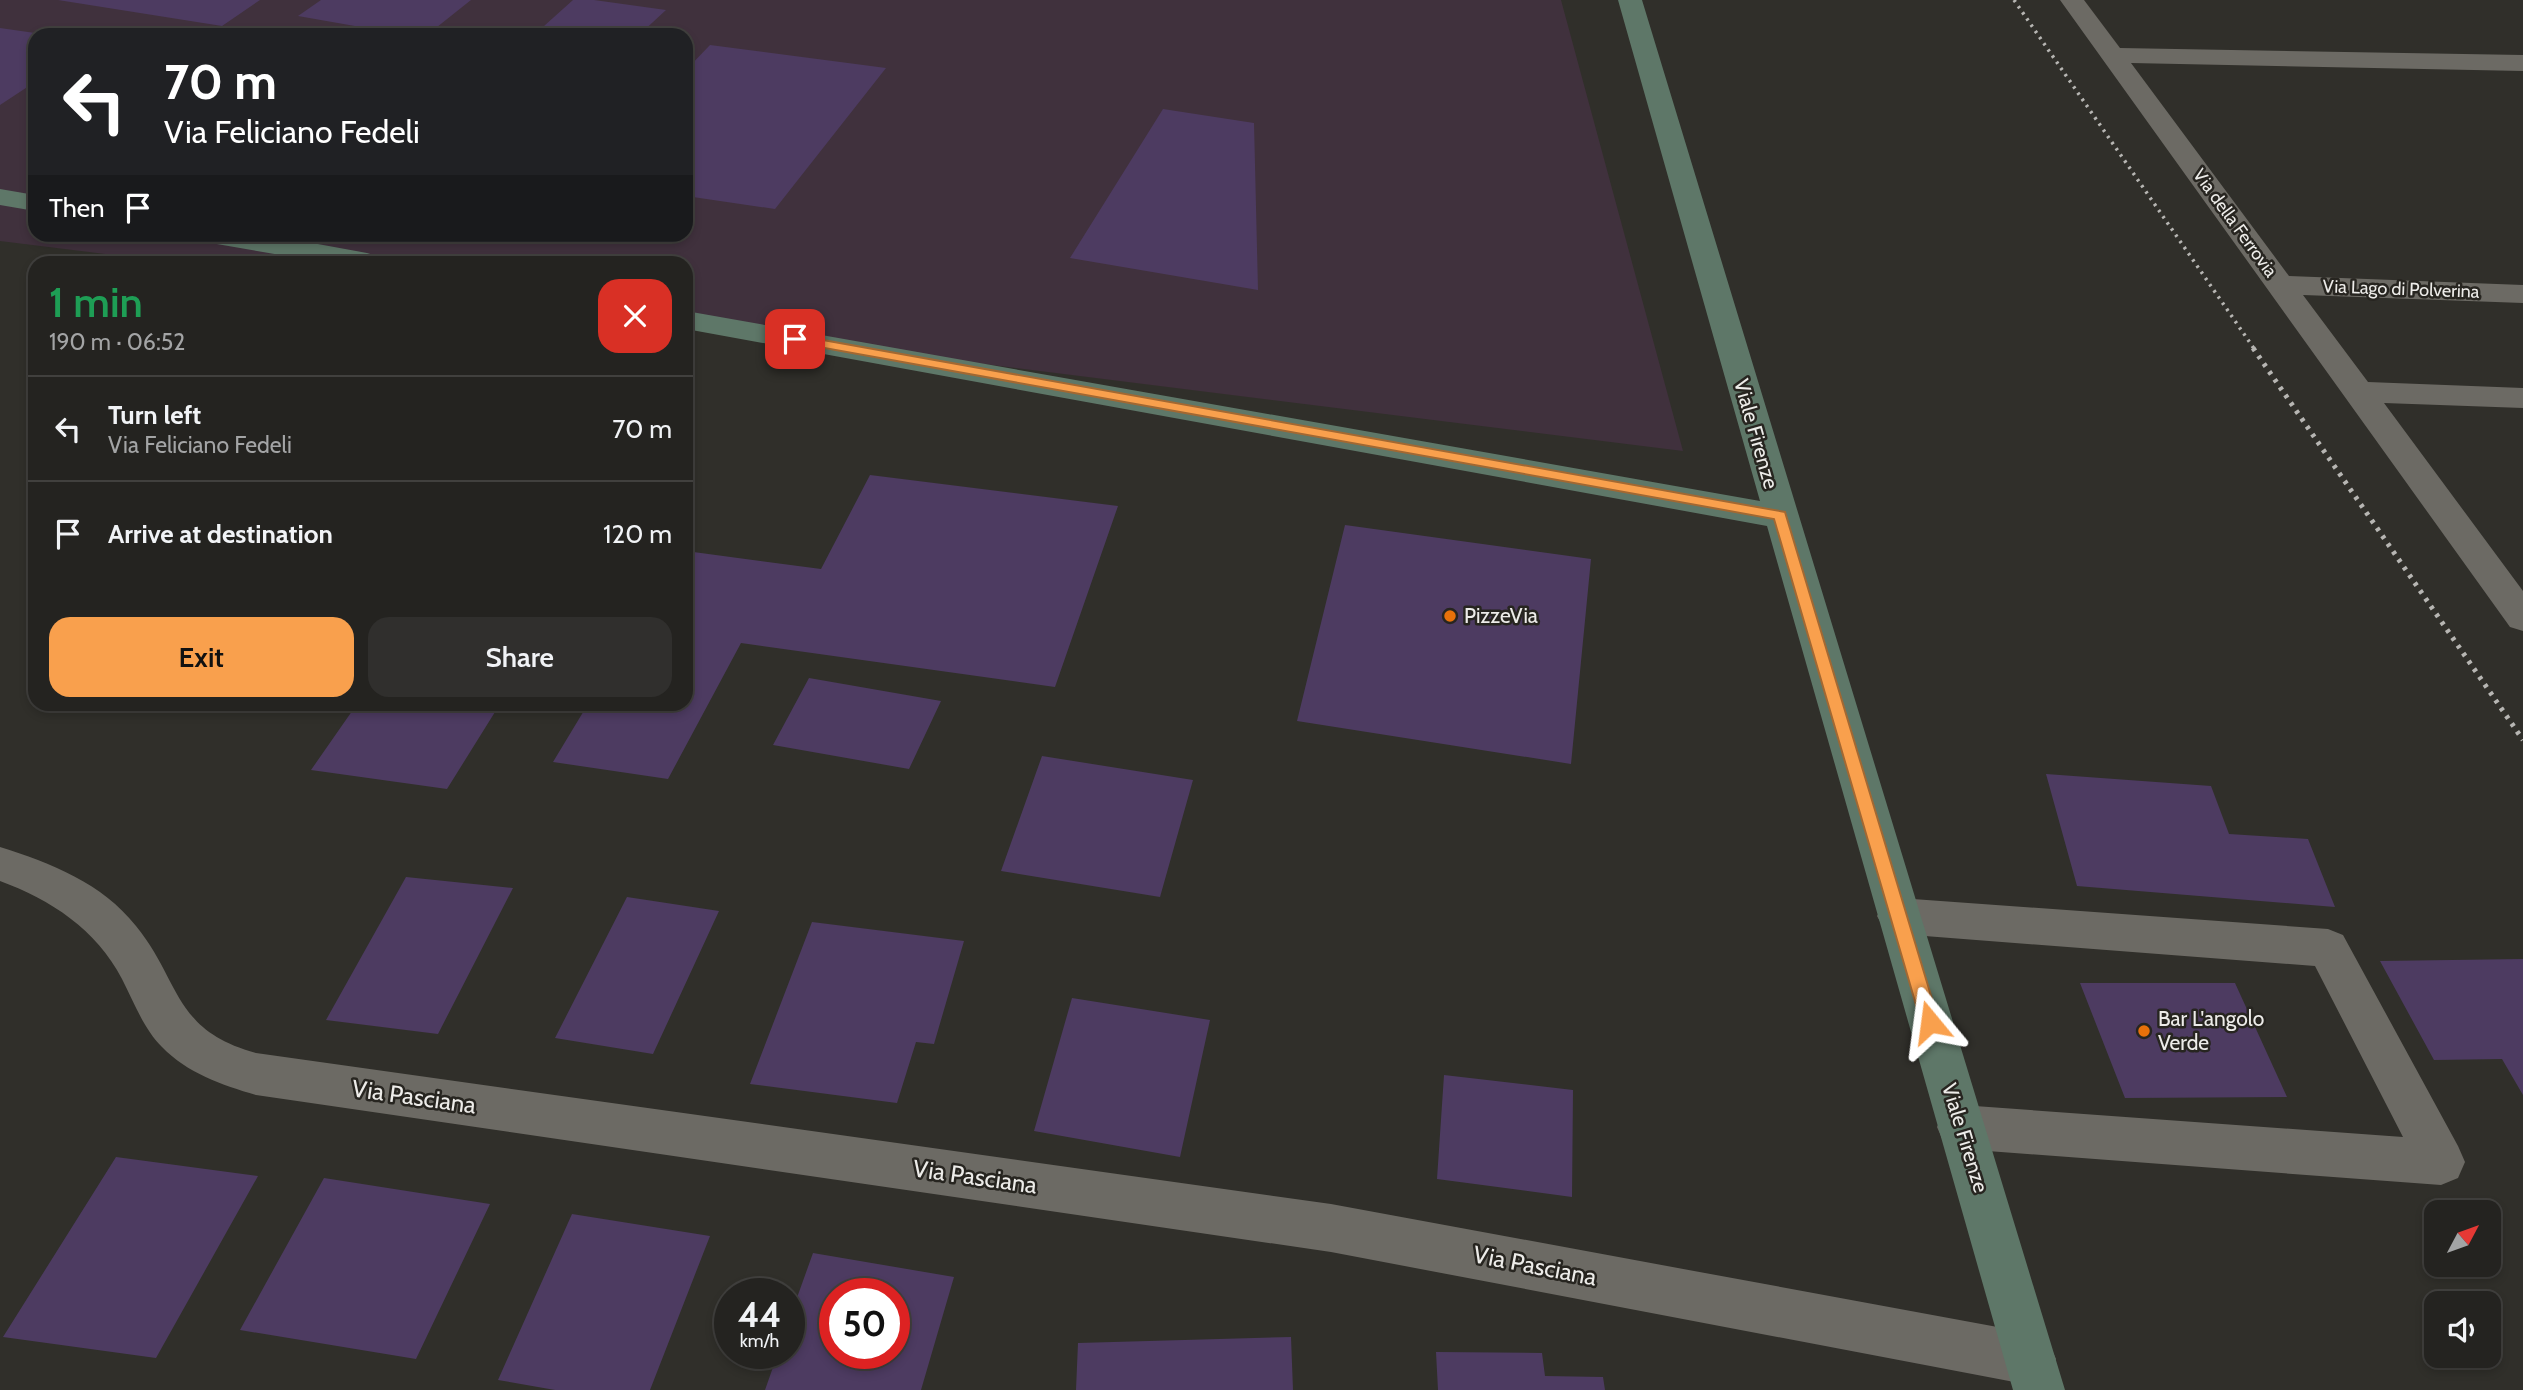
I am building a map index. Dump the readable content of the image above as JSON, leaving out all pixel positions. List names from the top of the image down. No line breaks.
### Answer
{"streets":{"main road":["Viale Firenze"],"street":["Via della Ferrovia","Via Lago di Polverina","Via Pasciana"]},"crossings":[["Via della Ferrovia","Via Lago di Polverina"],["Viale Firenze","Via Pasciana"]],"places":["PizzeVia","Bar L'angolo Verde"],"north":"top right","page":{"turn":["70 m","Via Feliciano Fedeli"],"then":"Then","heading":["1 min","190 m · 06:52"],"list":[{"name":"Turn left","note":"Via Feliciano Fedeli","value":"70 m"},{"name":"Arrive at destination","value":"120 m"}],"buttons":["Exit","Share"],"speed":"44 km/h","limit":"50"}}
